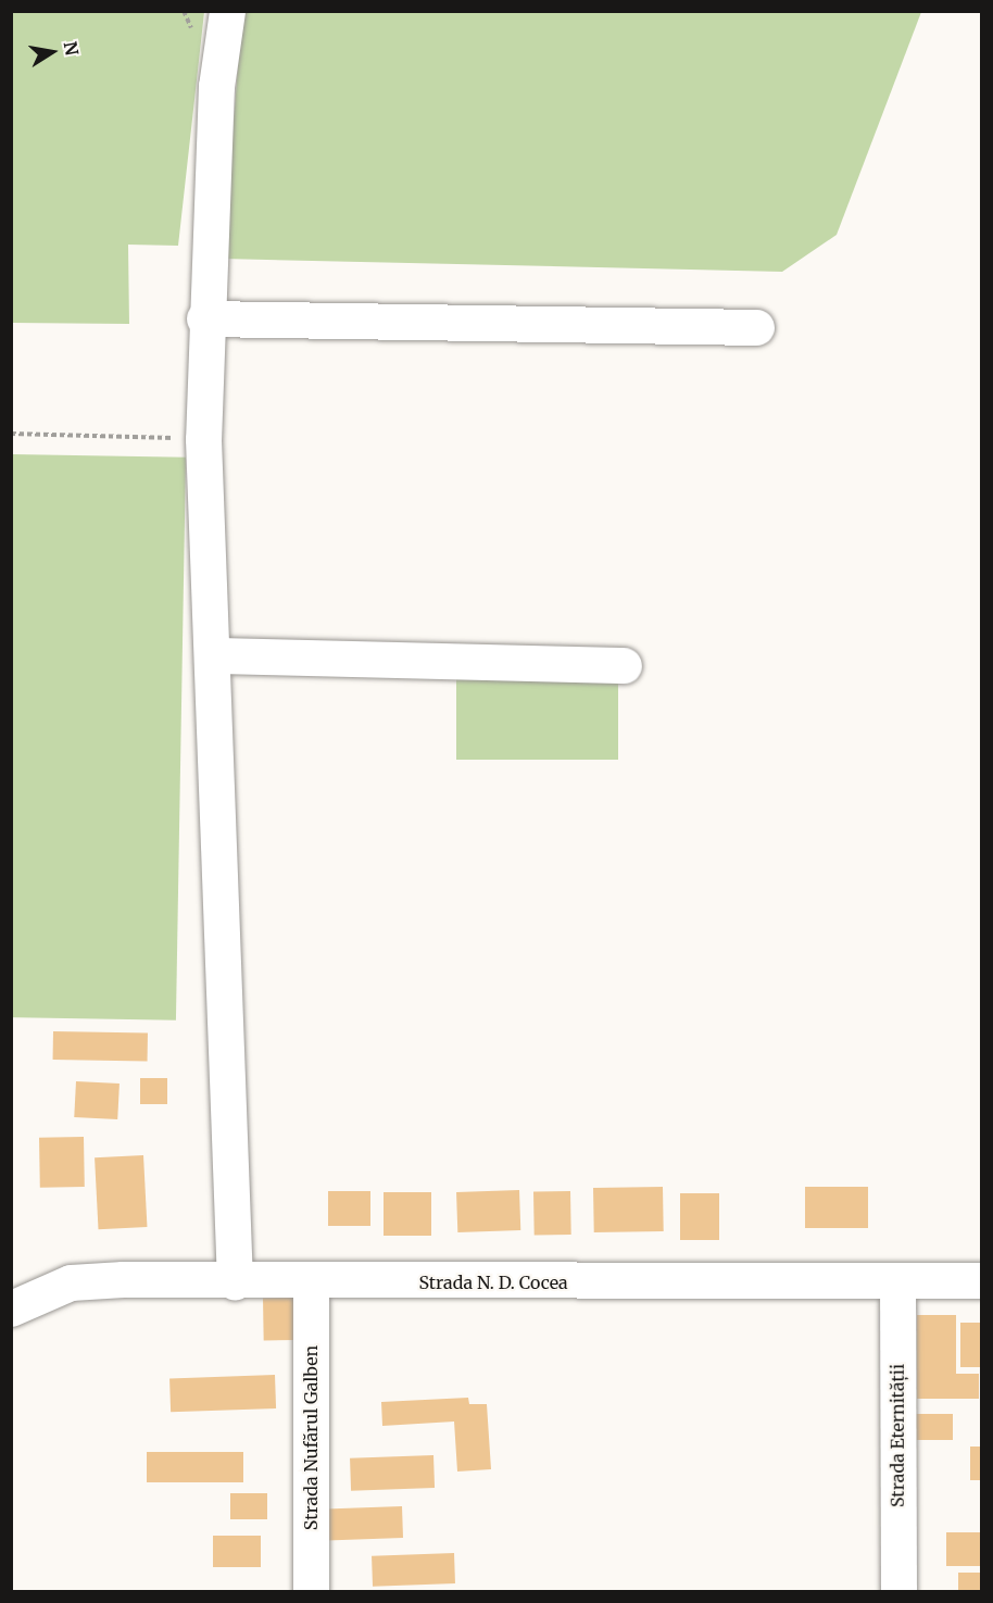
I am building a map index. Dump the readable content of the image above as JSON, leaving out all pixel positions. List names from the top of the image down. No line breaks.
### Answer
{"streets":{"street":["Strada N. D. Cocea","Strada Eternității","Strada Nufărul Galben"]},"crossings":[["Strada N. D. Cocea","Strada Eternității"],["Strada N. D. Cocea","Strada Nufărul Galben"]],"north":"right"}
